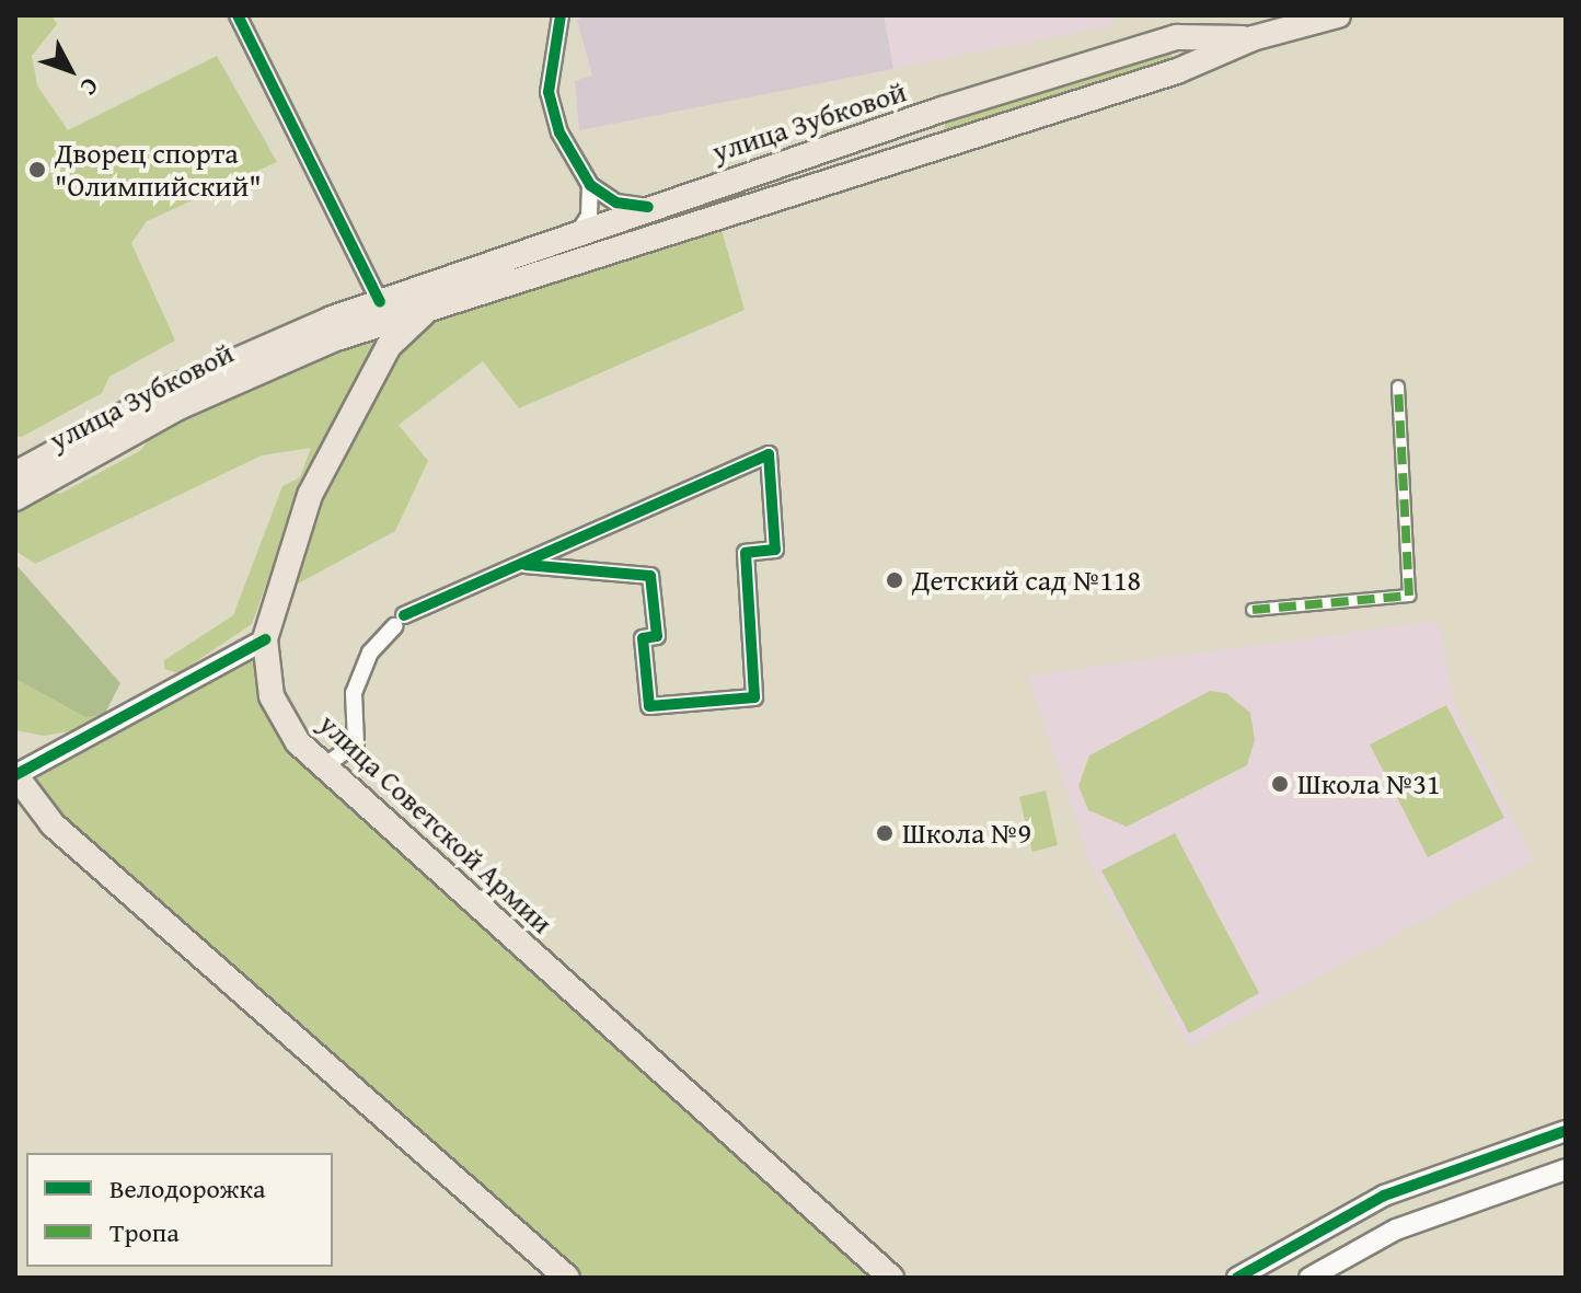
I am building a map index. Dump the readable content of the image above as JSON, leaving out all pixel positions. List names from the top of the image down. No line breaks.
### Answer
{"streets":{"main road":["улица Зубковой","улица Советской Армии"]},"crossings":[["улица Зубковой","улица Советской Армии"]],"places":["Дворец спорта \"Олимпийский\"","Детский сад №118","Школа №31","Школа №9"],"legend":["Велодорожка","Тропа"],"north":"bottom right"}
